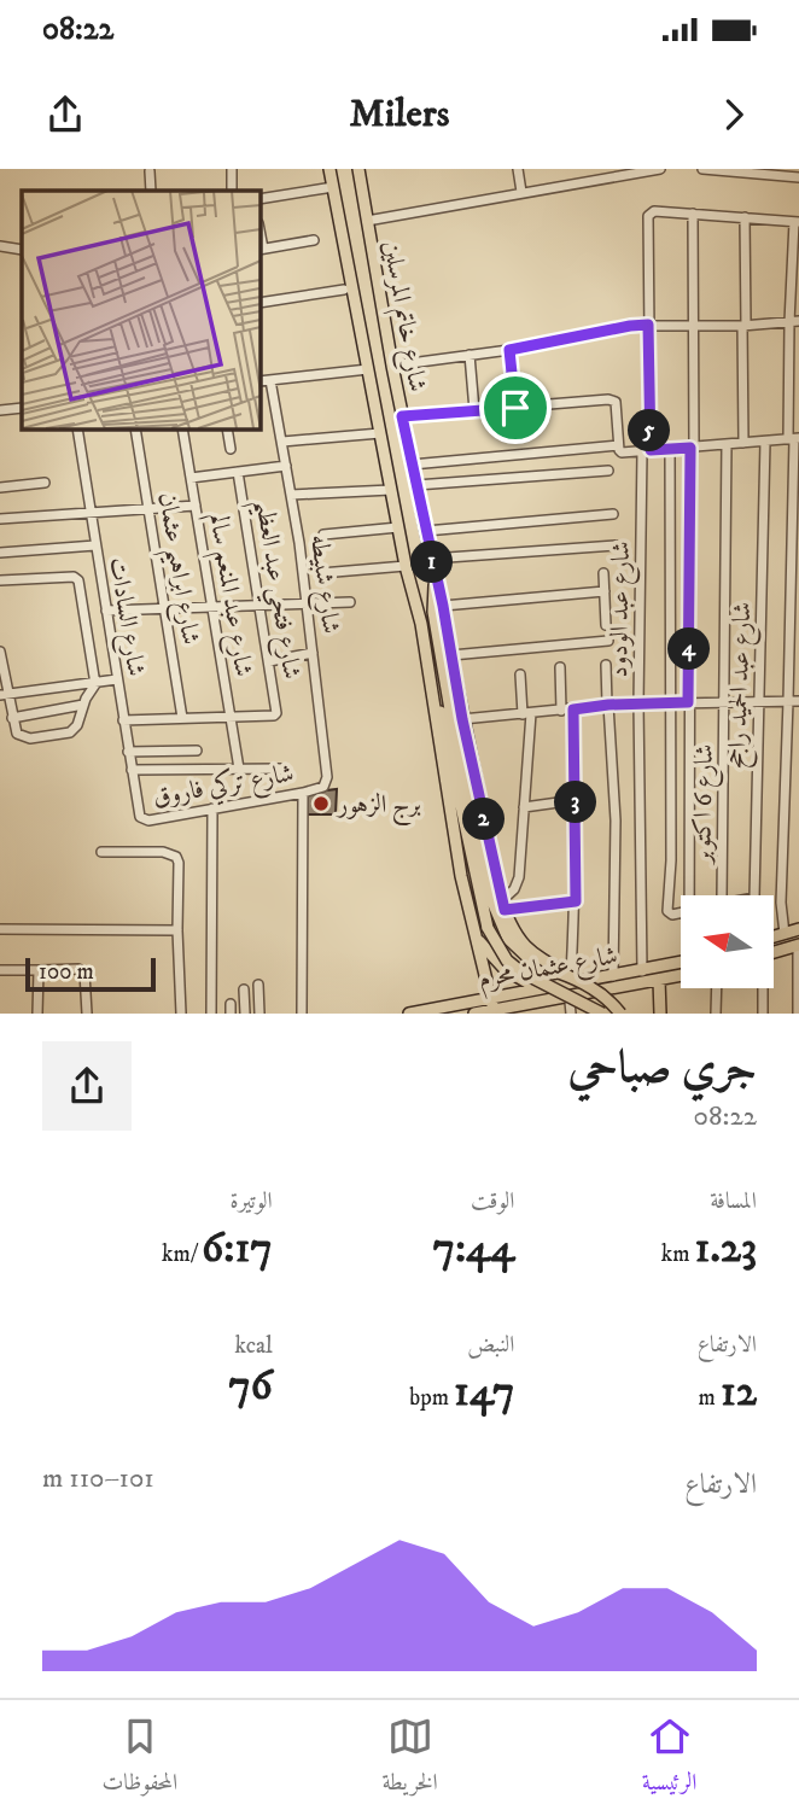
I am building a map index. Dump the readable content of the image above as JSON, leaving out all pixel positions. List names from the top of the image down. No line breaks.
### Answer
{"streets":{"main road":["شارع خاتم المرسلين","شارع عثمان محرم"],"street":["شارع ابراهيم عثمان","شارع شبيطه","شارع فتحي عبد العظيم","شارع عبد المنعم سالم","شارع عبد الودود","شارع السادات","شارع عبد الحميد راجح","شارع تركي فاروق","شارع 6 اكتوبر"]},"crossings":[["شارع خاتم المرسلين","شارع عثمان محرم"],["شارع شبيطه","شارع تركي فاروق"],["شارع فتحي عبد العظيم","شارع عبد المنعم سالم"],["شارع عبد الودود","شارع عثمان محرم"],["شارع السادات","شارع تركي فاروق"]],"places":["برج الزهور"],"scale_bar":"100 m","north":"left","page":{"status":"08:22","header":"Milers","pins":["5","1","4","3","2"],"scale":"100 m","heading":["جري صباحي","08:22"],"stats":[["المسافة","1.23 km"],["الوقت","7:44"],["الوتيرة","6:17 /km"],["الارتفاع","12 m"],["النبض","147 bpm"],["kcal","76"]],"chart":["الارتفاع","101–110 m"],"tabs":["الرئيسية","الخريطة","المحفوظات"]}}
